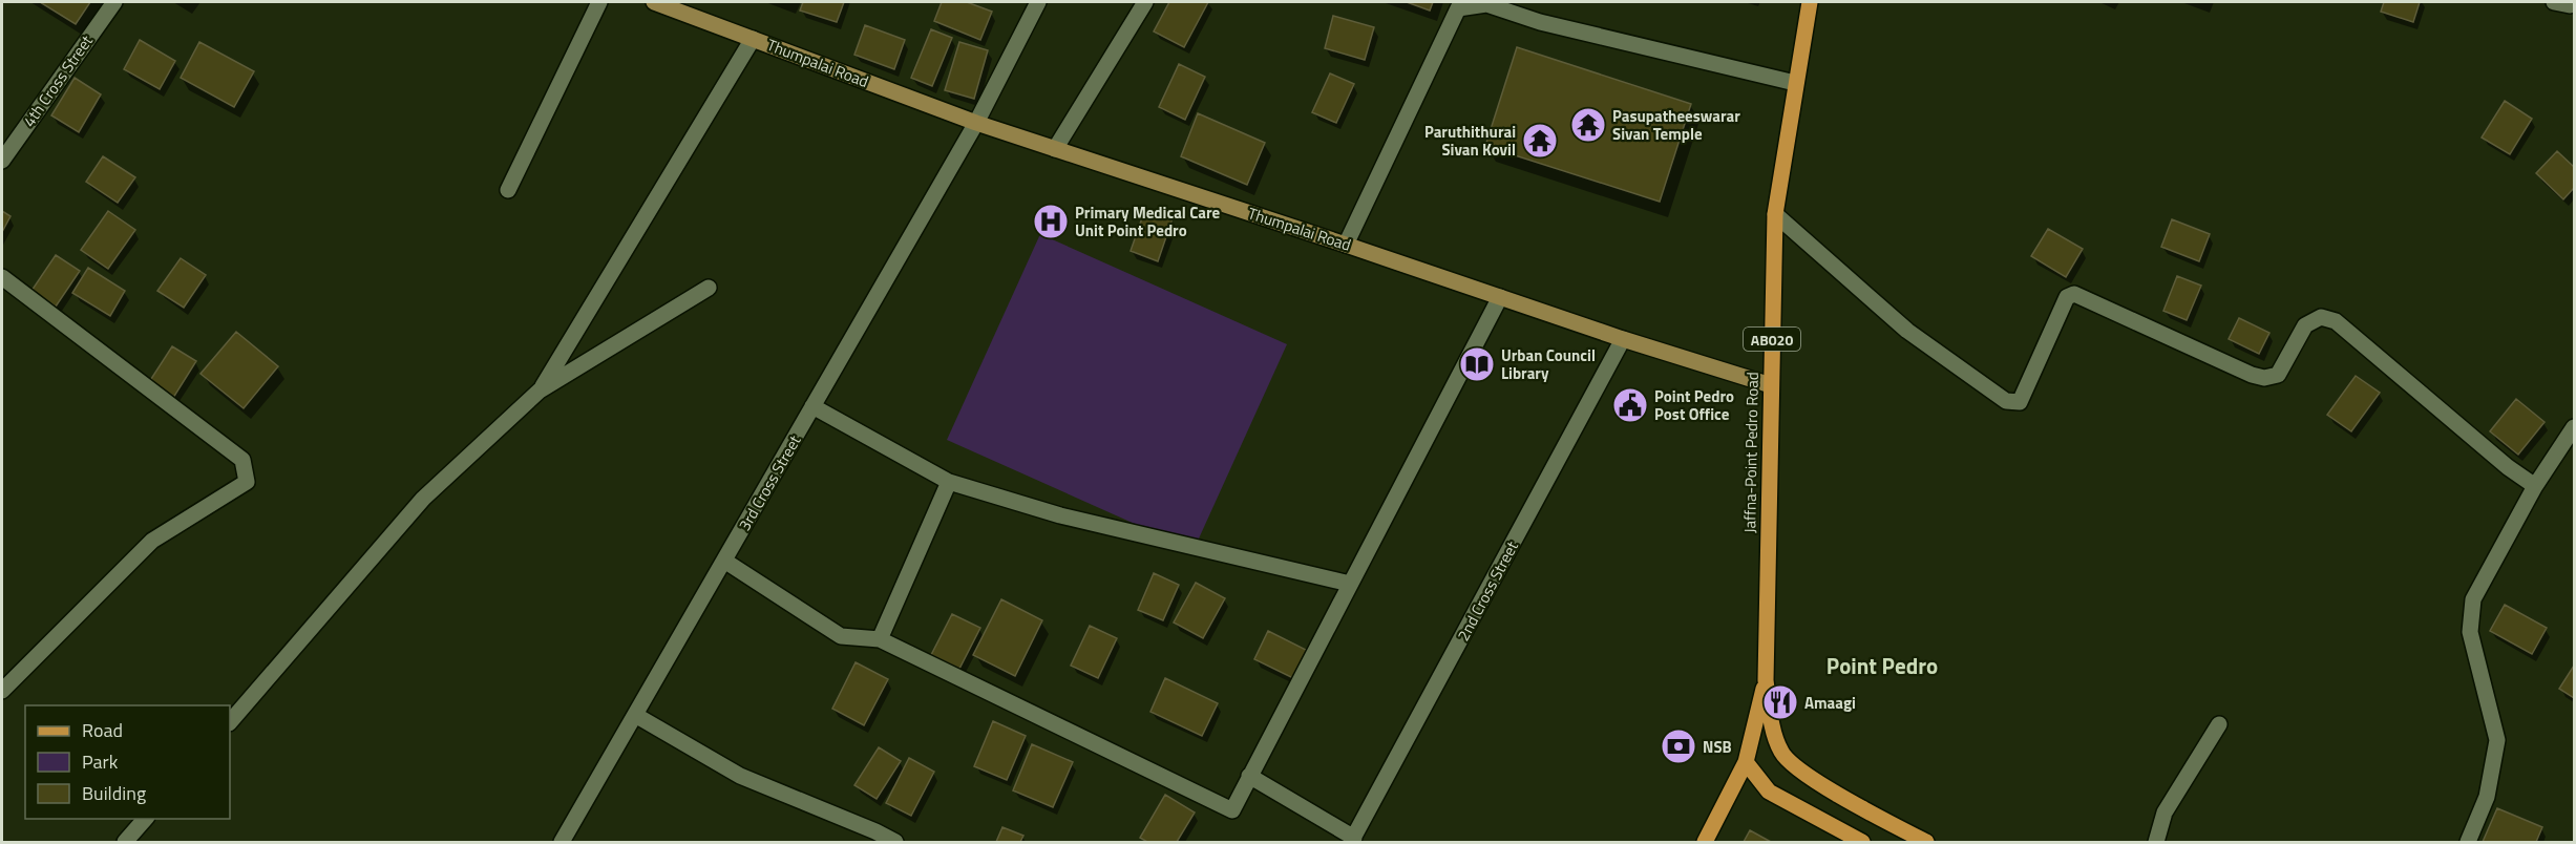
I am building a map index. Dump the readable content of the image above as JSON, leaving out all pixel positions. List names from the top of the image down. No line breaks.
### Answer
{"streets":{"main road":["AB020","Jaffna-Point Pedro Road"],"street":["Thumpalai Road","4th Cross Street","3rd Cross Street","2nd Cross Street"]},"crossings":[["Thumpalai Road","Jaffna-Point Pedro Road"],["Thumpalai Road","3rd Cross Street"],["Thumpalai Road","2nd Cross Street"]],"districts":["Point Pedro"],"places":{"temple":["Pasupatheeswarar Sivan Temple","Paruthithurai Sivan Kovil"],"hospital":["Primary Medical Care Unit Point Pedro"],"library":["Urban Council Library"],"public building":["Point Pedro Post Office"],"restaurant":["Amaagi"],"bank":["NSB"]},"legend":["Road","Park","Building"]}
